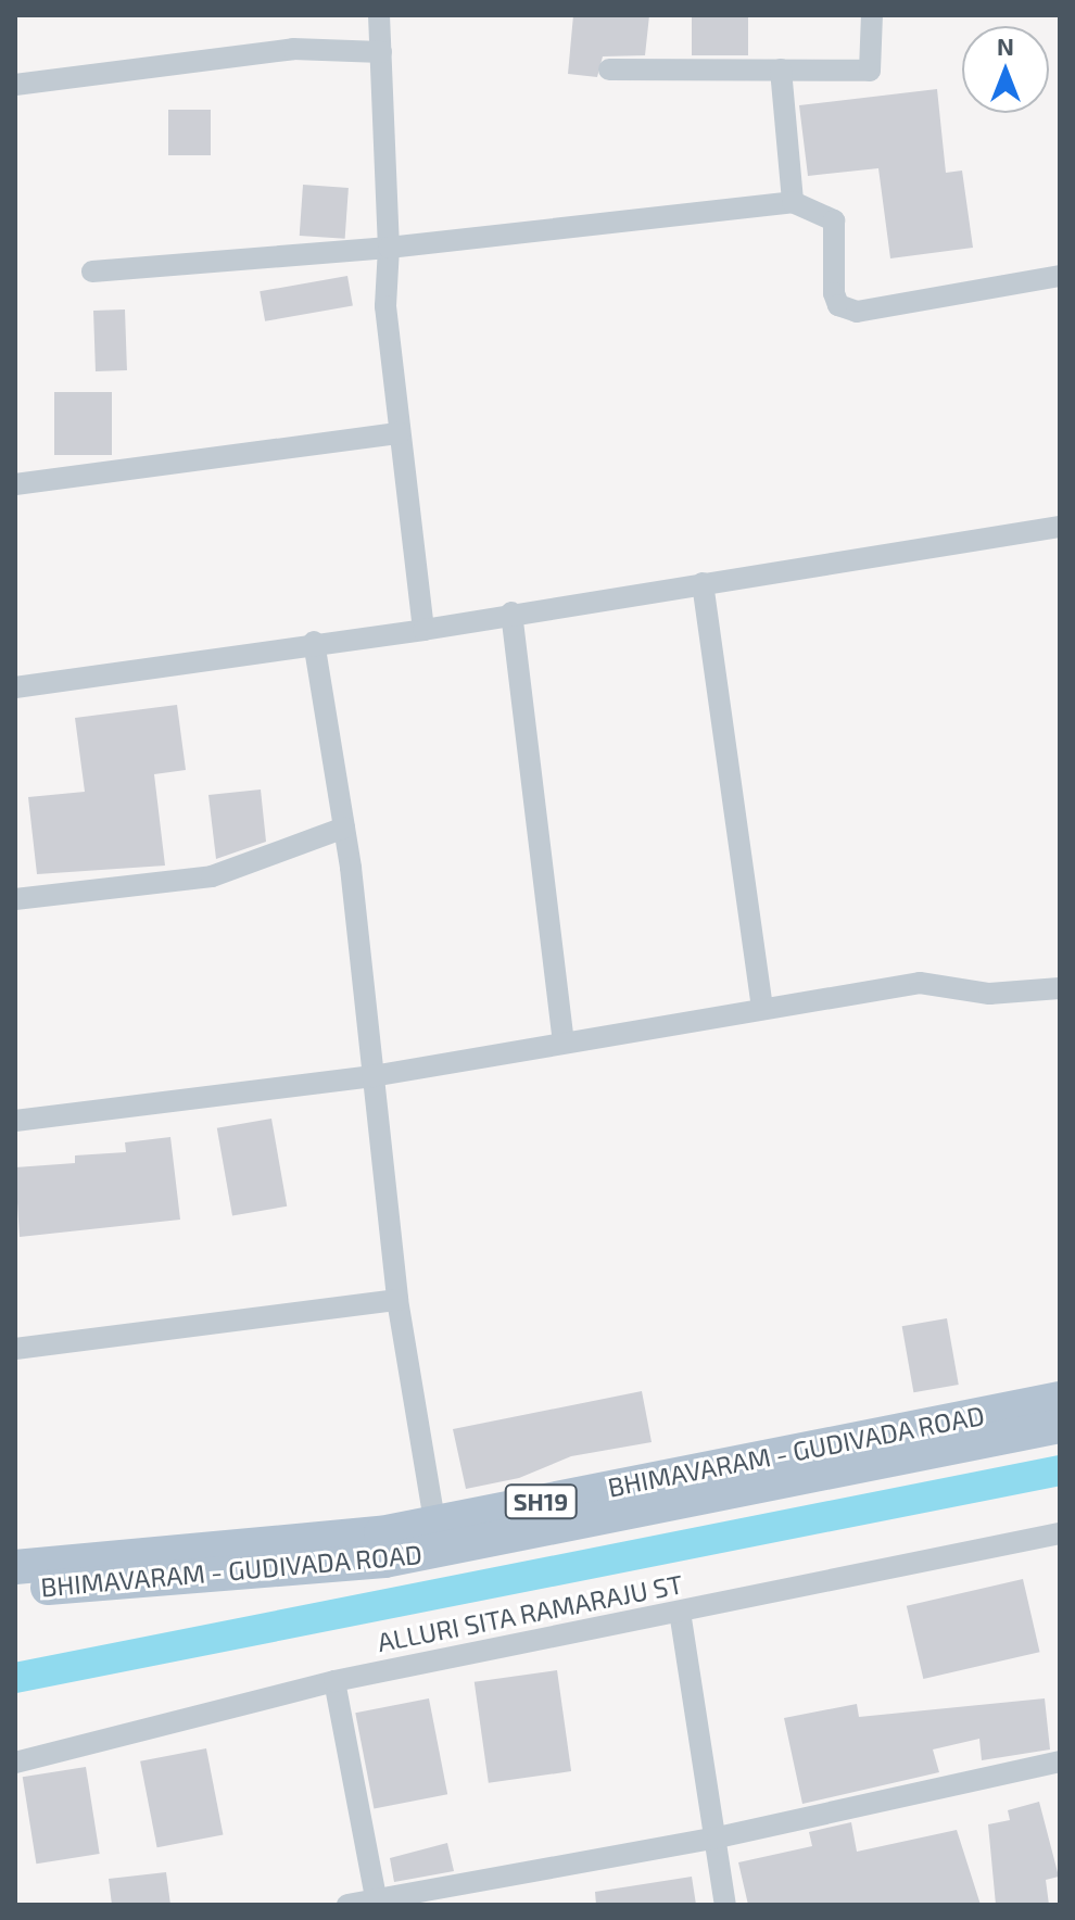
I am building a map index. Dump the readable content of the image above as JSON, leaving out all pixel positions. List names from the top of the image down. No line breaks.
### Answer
{"streets":{"main road":["BHIMAVARAM - GUDIVADA ROAD","SH19"],"street":["ALLURI SITA RAMARAJU ST"]},"north":"top"}
